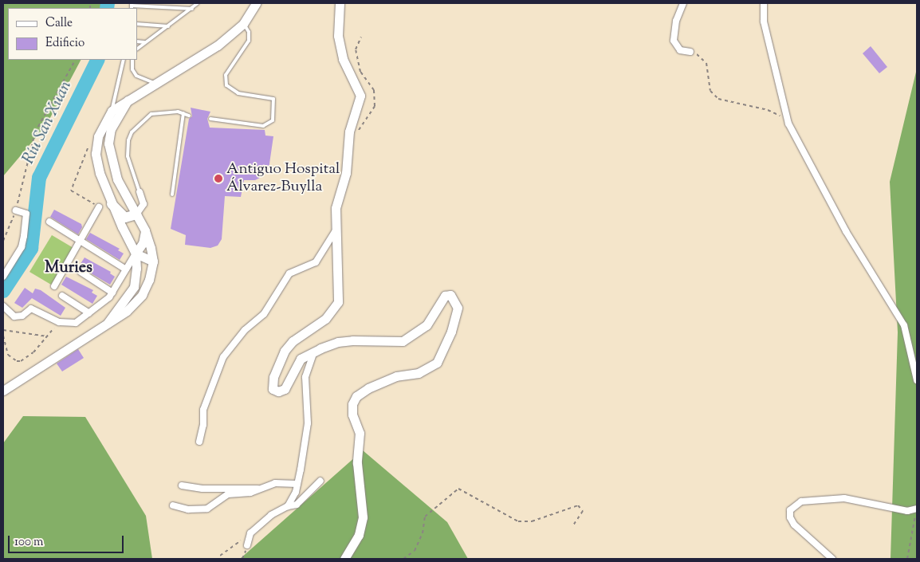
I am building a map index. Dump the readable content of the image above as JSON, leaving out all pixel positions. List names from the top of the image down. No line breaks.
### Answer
{"districts":["Muries"],"water":["Ríu San Xuan"],"places":["Antiguo Hospital Álvarez-Buylla"],"legend":["Calle","Edificio"],"scale_bar":"100 m"}
